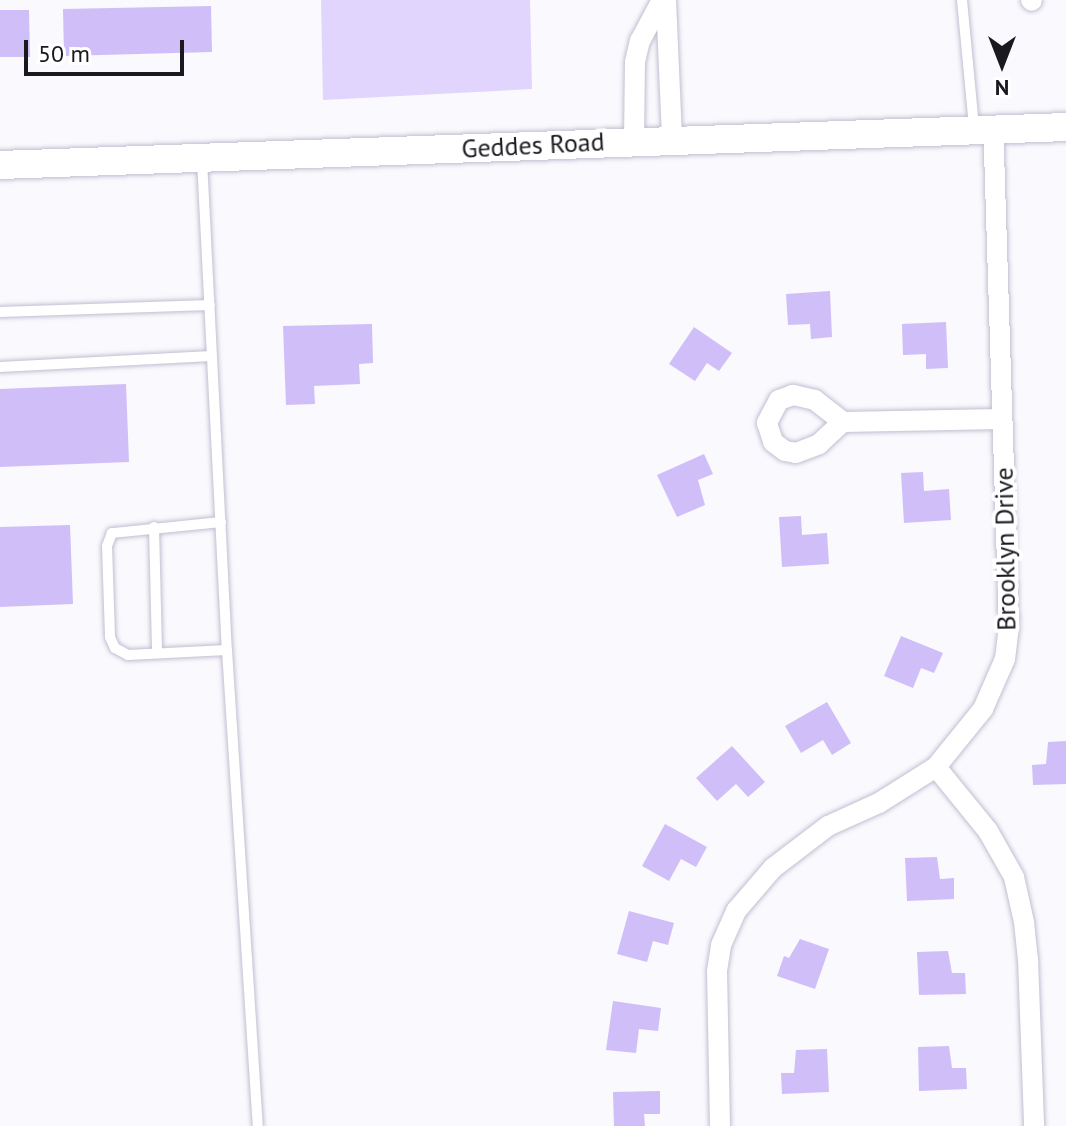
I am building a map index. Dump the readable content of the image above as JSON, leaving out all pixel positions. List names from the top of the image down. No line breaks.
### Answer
{"streets":{"main road":["Geddes Road"],"street":["Brooklyn Drive"]},"crossings":[["Geddes Road","Brooklyn Drive"]],"scale_bar":"50 m","north":"bottom"}
